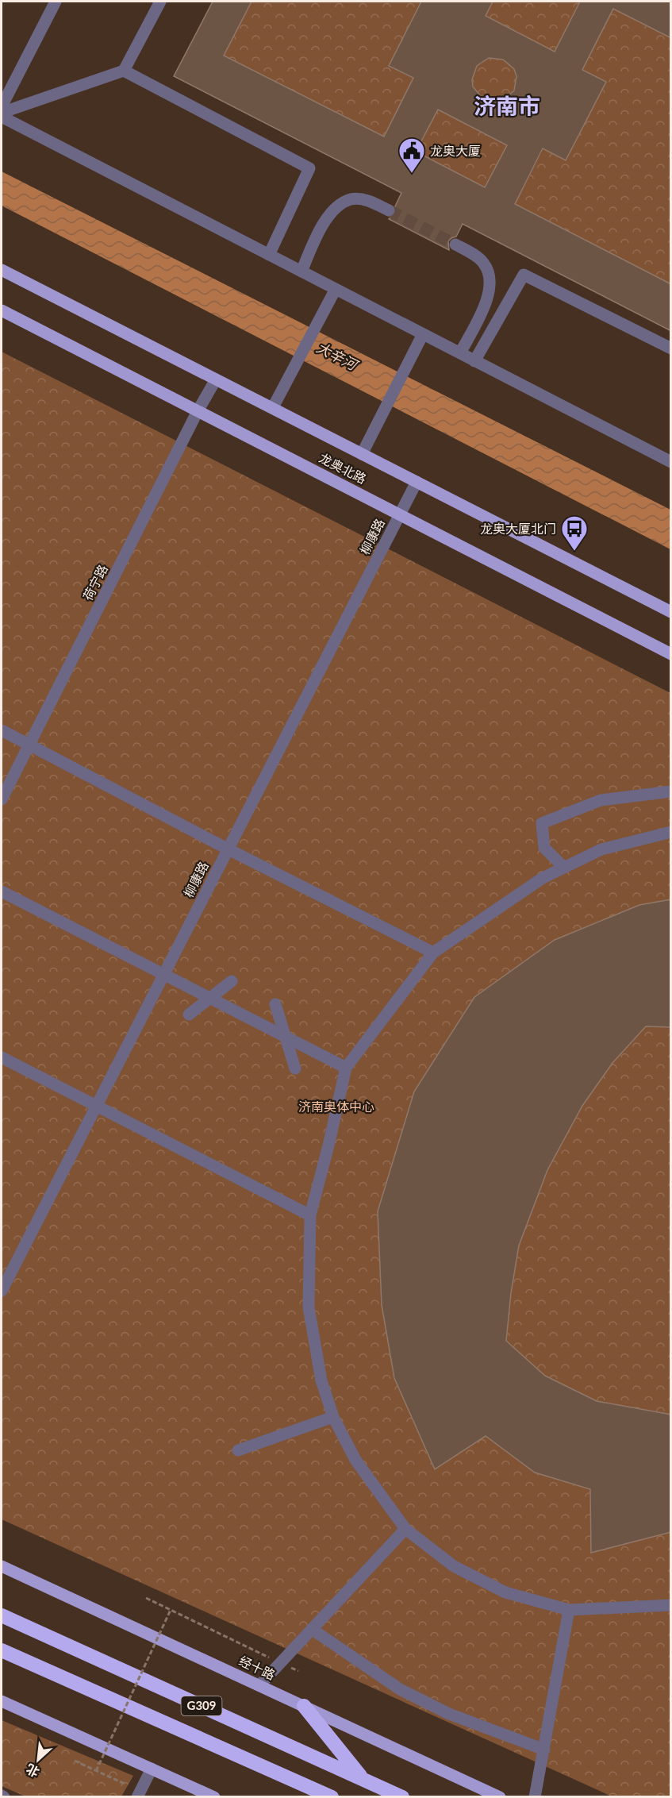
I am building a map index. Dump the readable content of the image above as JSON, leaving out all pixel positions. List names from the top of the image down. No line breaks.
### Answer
{"streets":{"highway":["G309"],"main road":["龙奥北路","经十路"],"street":["柳康路","荷宁路"]},"crossings":[["龙奥北路","柳康路"],["龙奥北路","荷宁路"]],"districts":["济南市"],"water":["大辛河"],"parks":["济南奥体中心"],"places":{"public building":["龙奥大厦"],"bus stop":["龙奥大厦北门"]},"north":"bottom left"}
